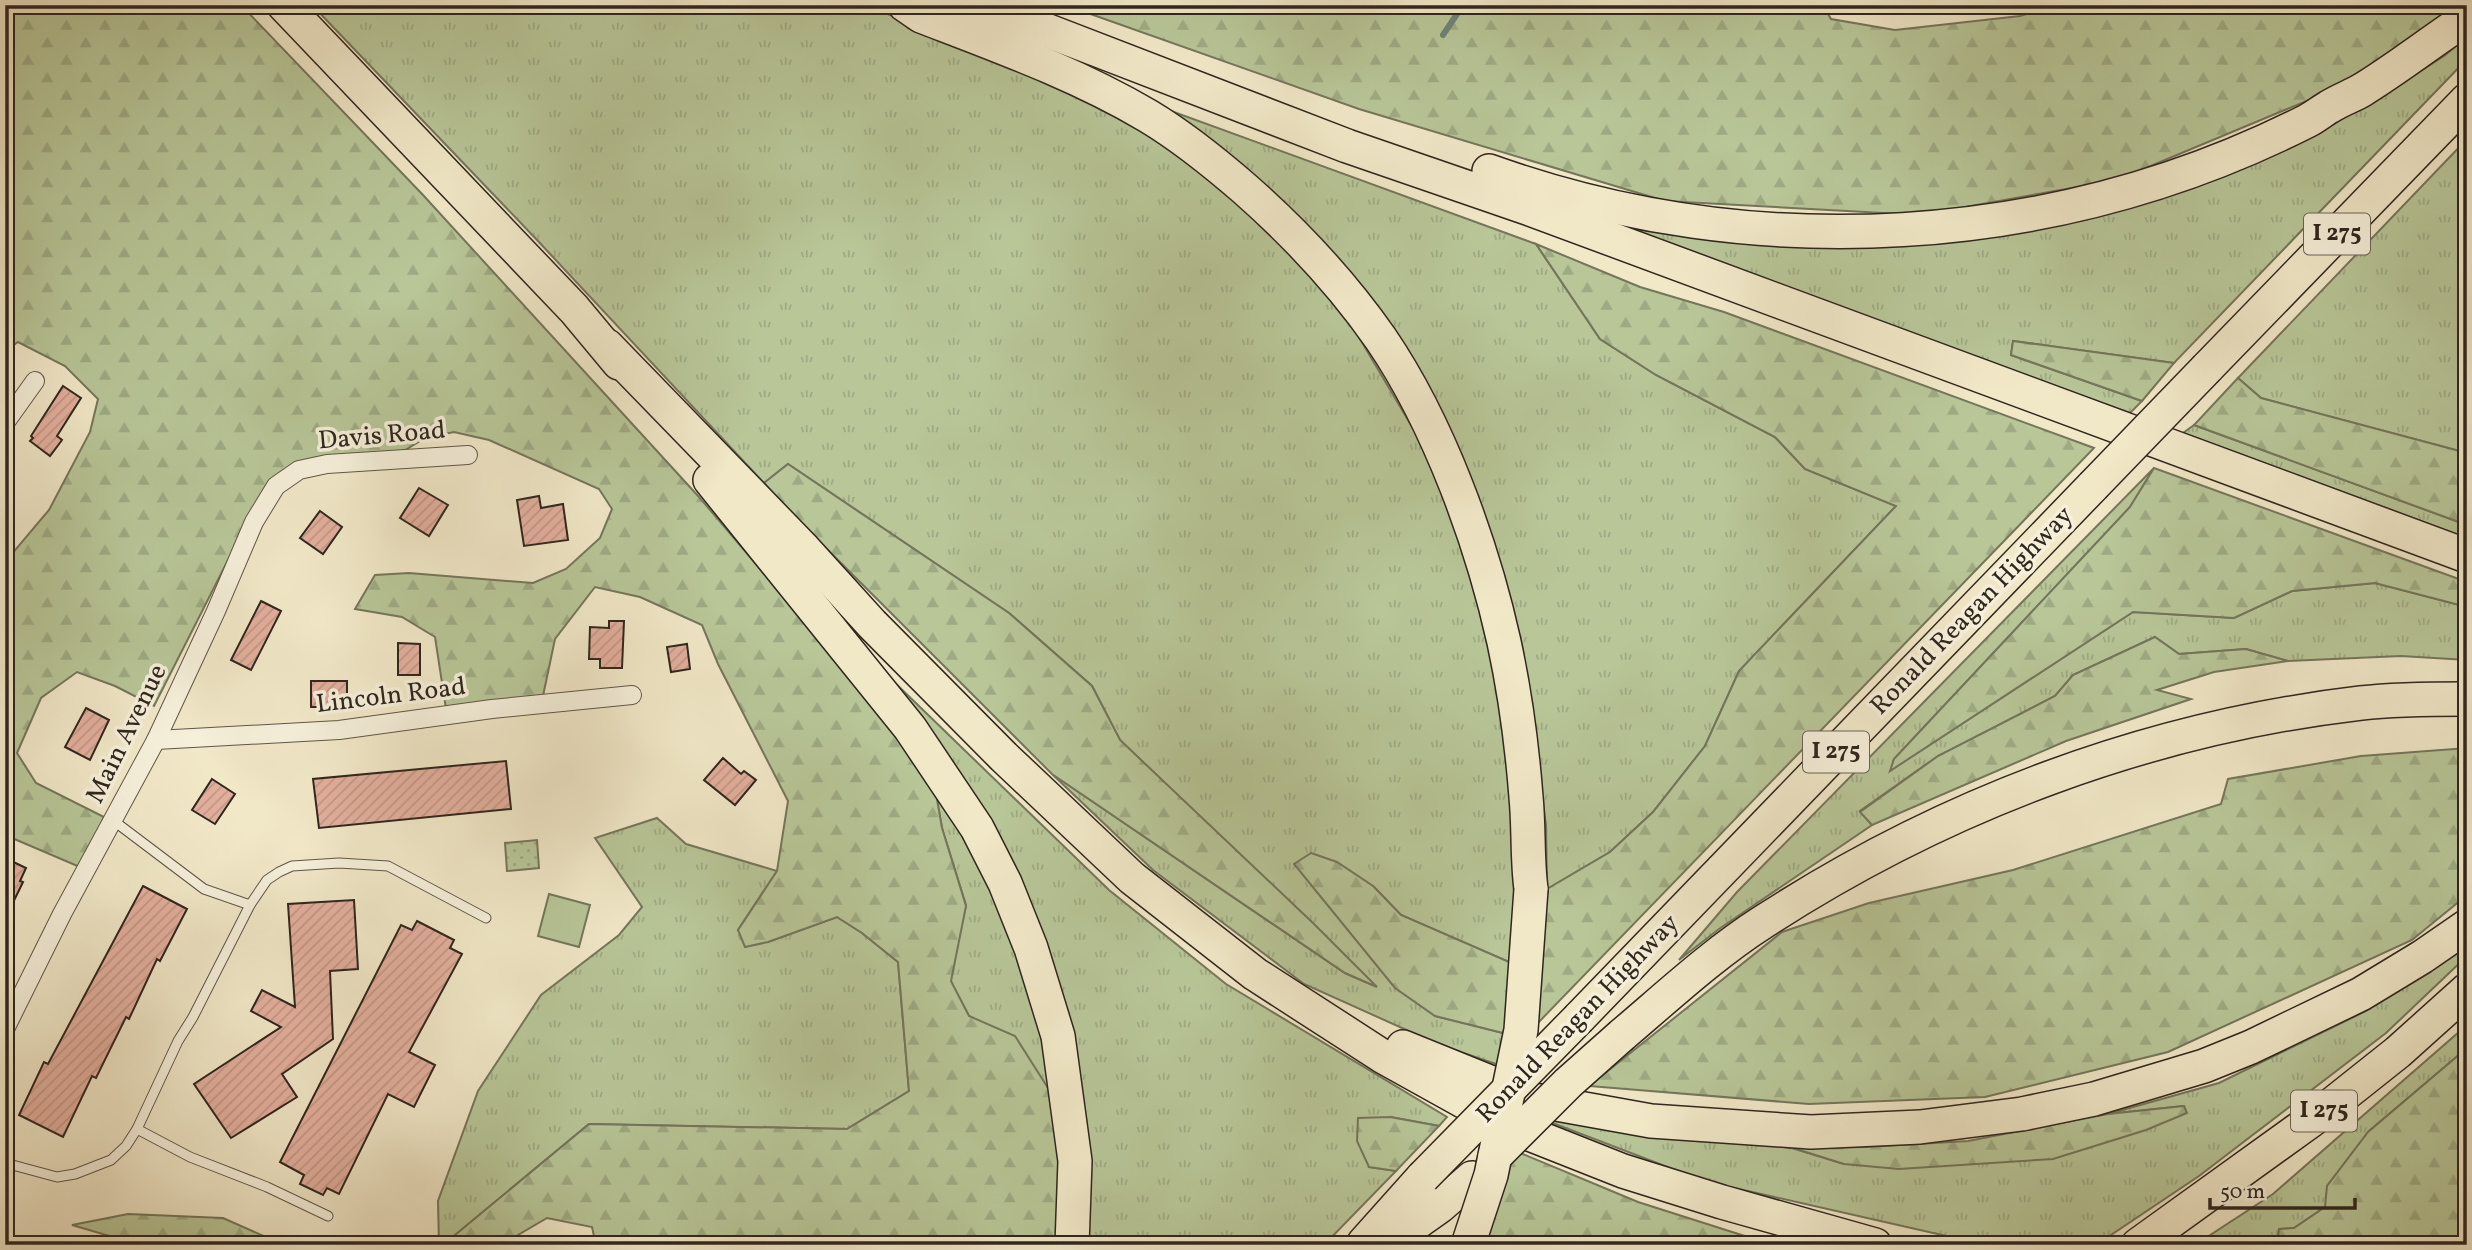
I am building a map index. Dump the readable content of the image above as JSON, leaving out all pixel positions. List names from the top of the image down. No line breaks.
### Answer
{"streets":{"highway":["I 275","Ronald Reagan Highway"],"street":["Davis Road","Lincoln Road","Main Avenue"]},"crossings":[["Davis Road","Main Avenue"],["Lincoln Road","Main Avenue"]],"scale_bar":"50 m"}
